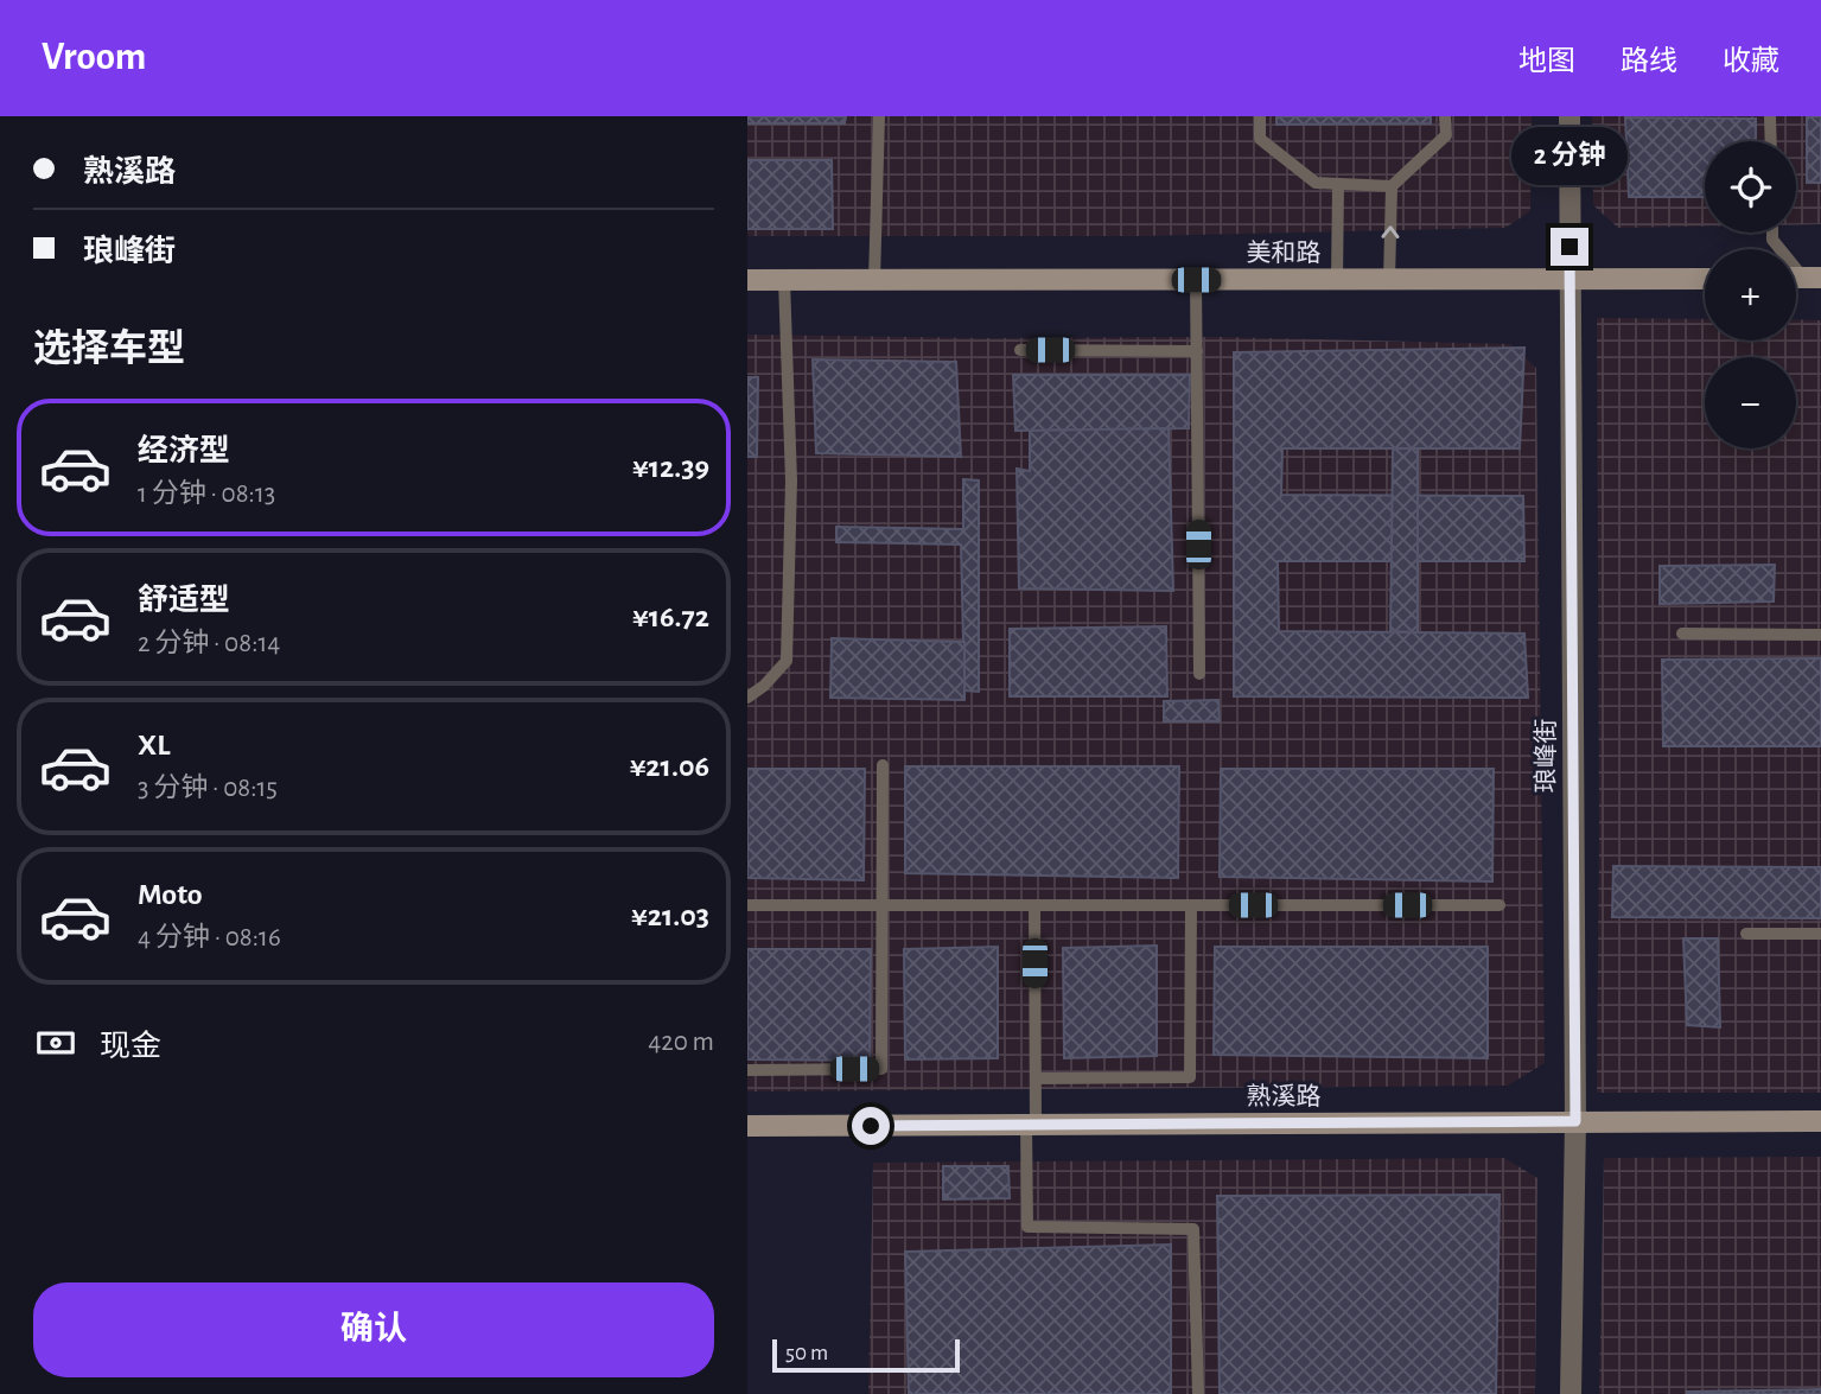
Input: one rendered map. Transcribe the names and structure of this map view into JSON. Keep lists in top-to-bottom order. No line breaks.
{"streets":{"street":["美和路","琅峰街","熟溪路"]},"crossings":[["美和路","琅峰街"],["琅峰街","熟溪路"]],"scale_bar":"50 m","page":{"header":"Vroom","nav":["地图","路线","收藏"],"banner":["熟溪路","琅峰街"],"bubble":"2 分钟","map_buttons":["+","−"],"heading":"选择车型","list":[{"name":"经济型","note":"1 分钟 · 08:13","value":"¥12.39"},{"name":"舒适型","note":"2 分钟 · 08:14","value":"¥16.72"},{"name":"XL","note":"3 分钟 · 08:15","value":"¥21.06"},{"name":"Moto","note":"4 分钟 · 08:16","value":"¥21.03"}],"pay":["现金","420 m"],"buttons":"确认","scale":"50 m"}}
